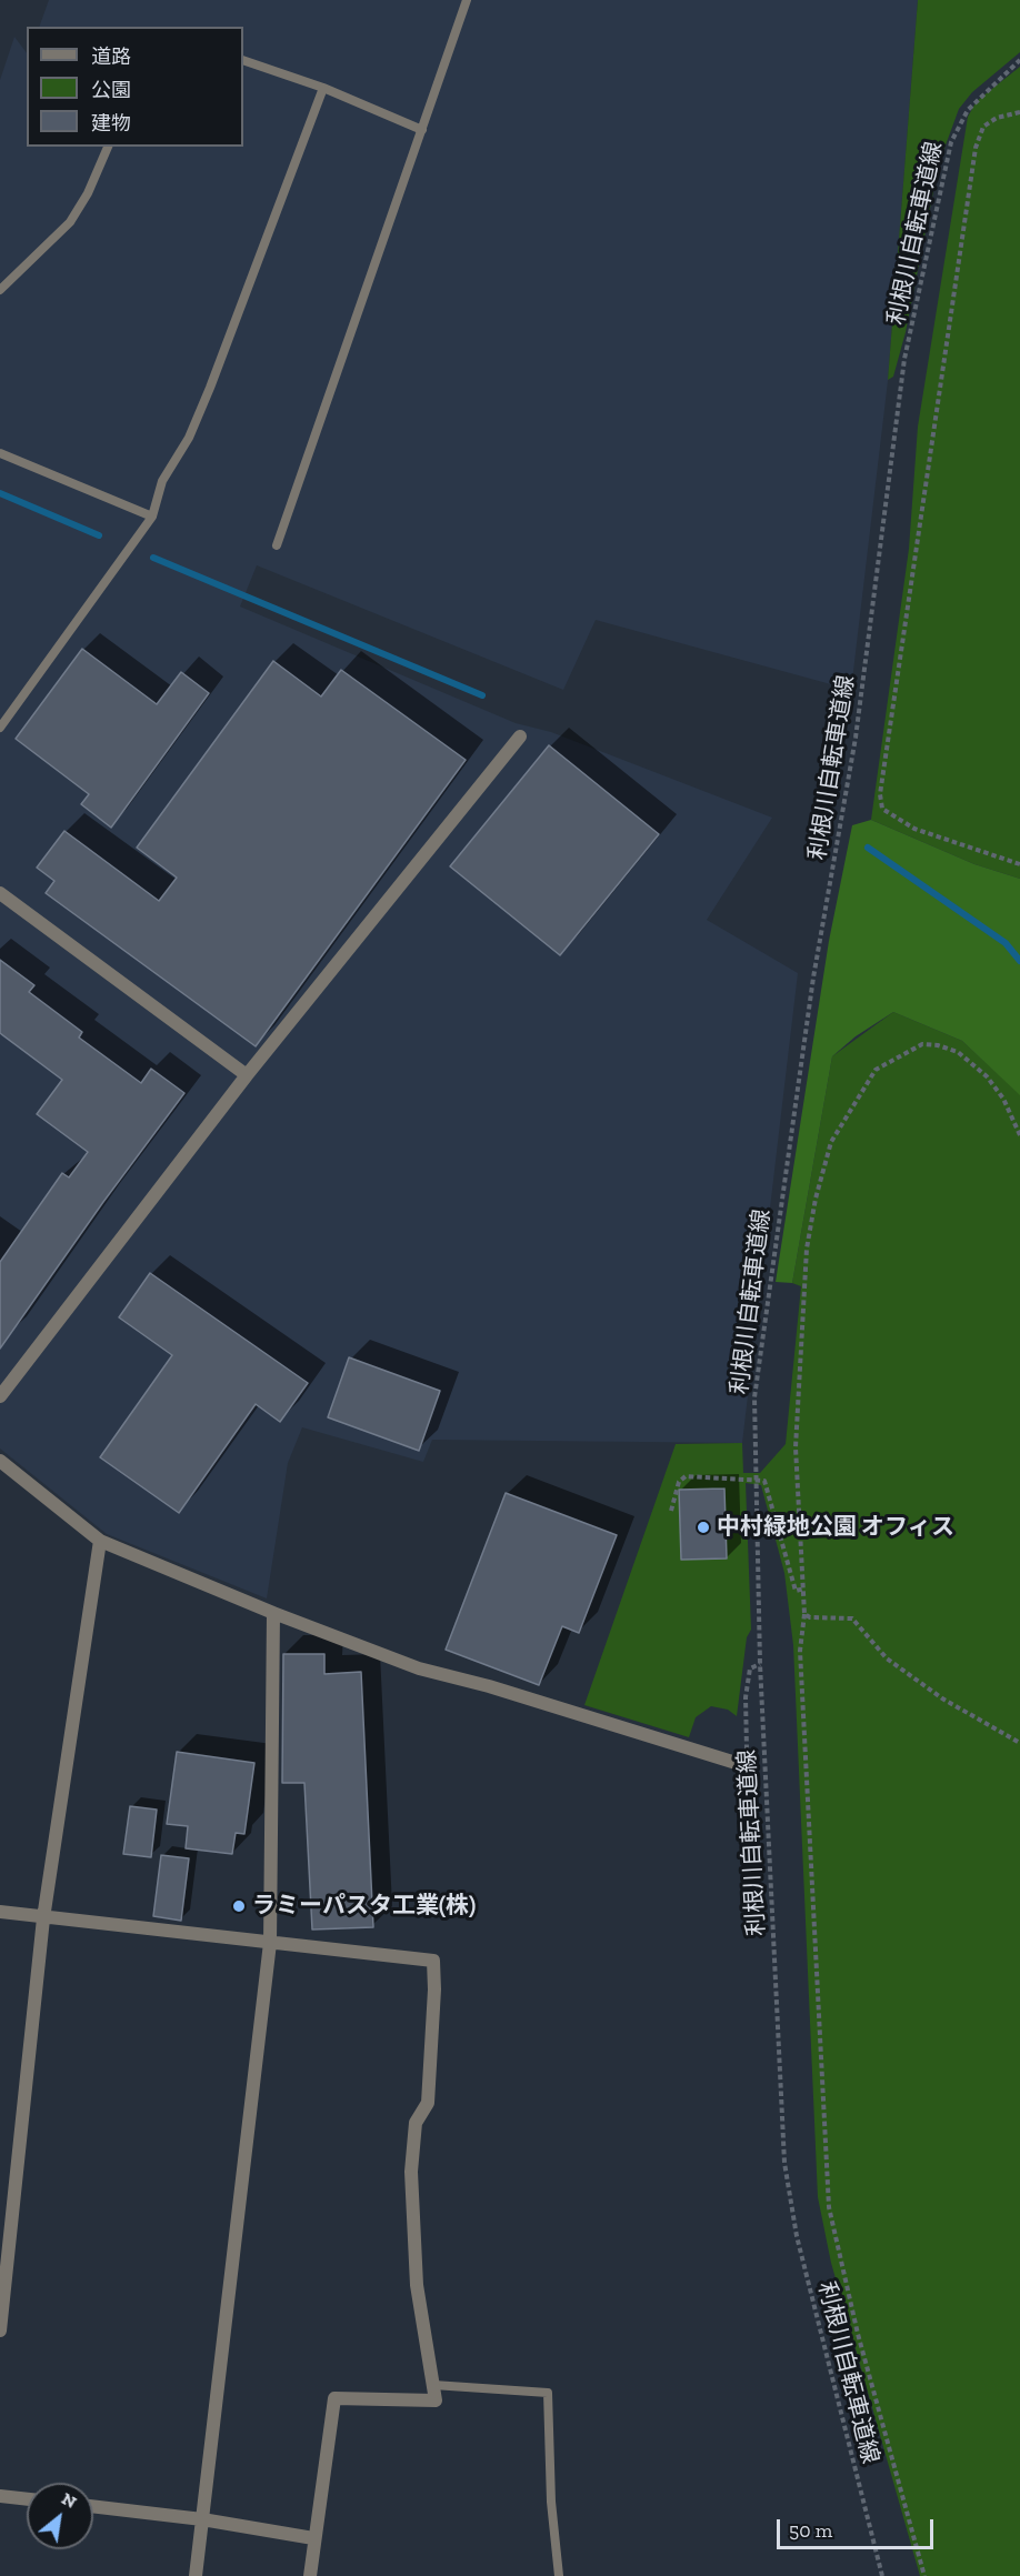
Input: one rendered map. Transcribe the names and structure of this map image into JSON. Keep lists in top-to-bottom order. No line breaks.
{"streets":{"path":["利根川自転車道線"]},"places":["中村緑地公園 オフィス","ラミーパスタ工業(株)"],"legend":["道路","公園","建物"],"scale_bar":"50 m","north":"top right"}
